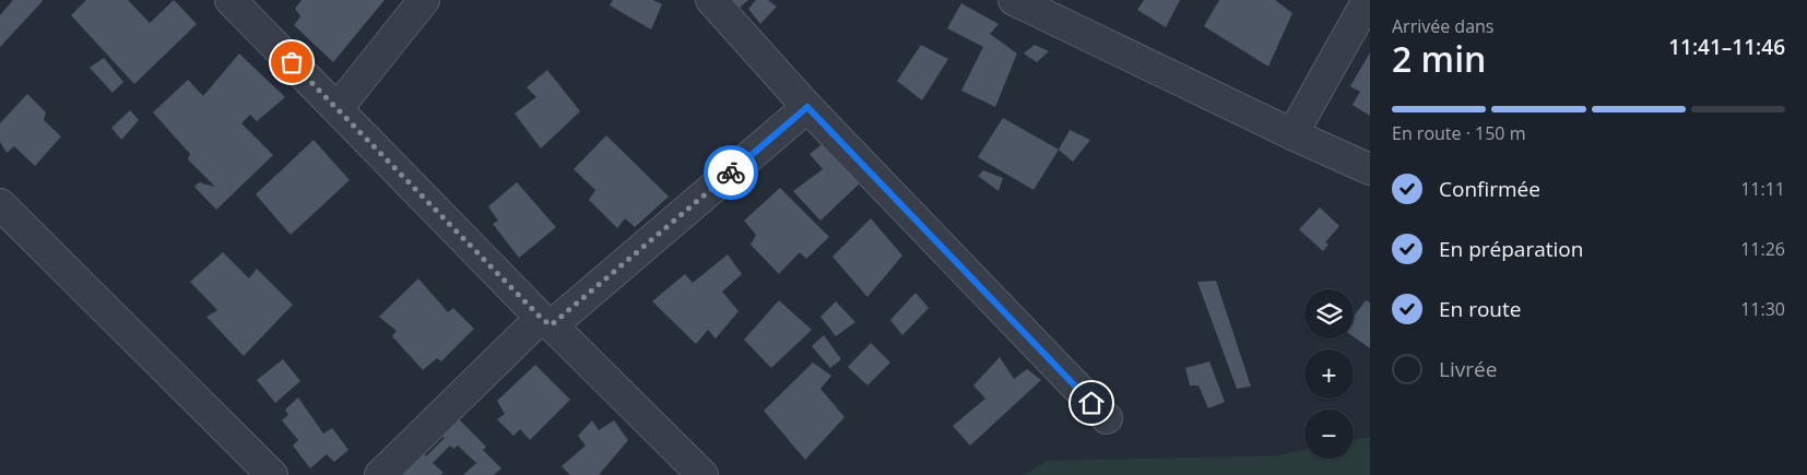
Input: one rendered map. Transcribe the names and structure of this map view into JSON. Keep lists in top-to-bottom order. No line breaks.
{"page":{"heading":["2 min","Arrivée dans","11:41–11:46"],"bar":"En route · 150 m","list":[["Confirmée","11:11"],["En préparation","11:26"],["En route","11:30"],"Livrée"],"map_buttons":["+","−"]}}
